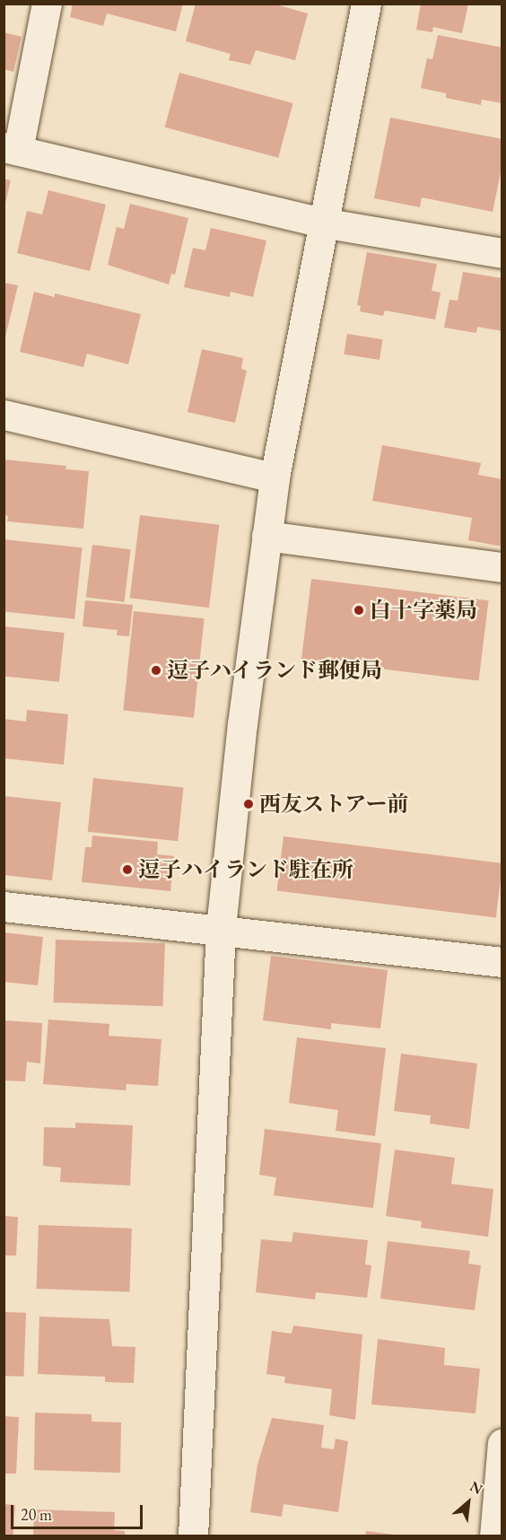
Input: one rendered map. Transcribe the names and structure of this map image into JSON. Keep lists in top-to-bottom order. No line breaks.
{"places":["白十字薬局","逗子ハイランド郵便局","西友ストアー前","逗子ハイランド駐在所"],"scale_bar":"20 m","north":"top right"}
